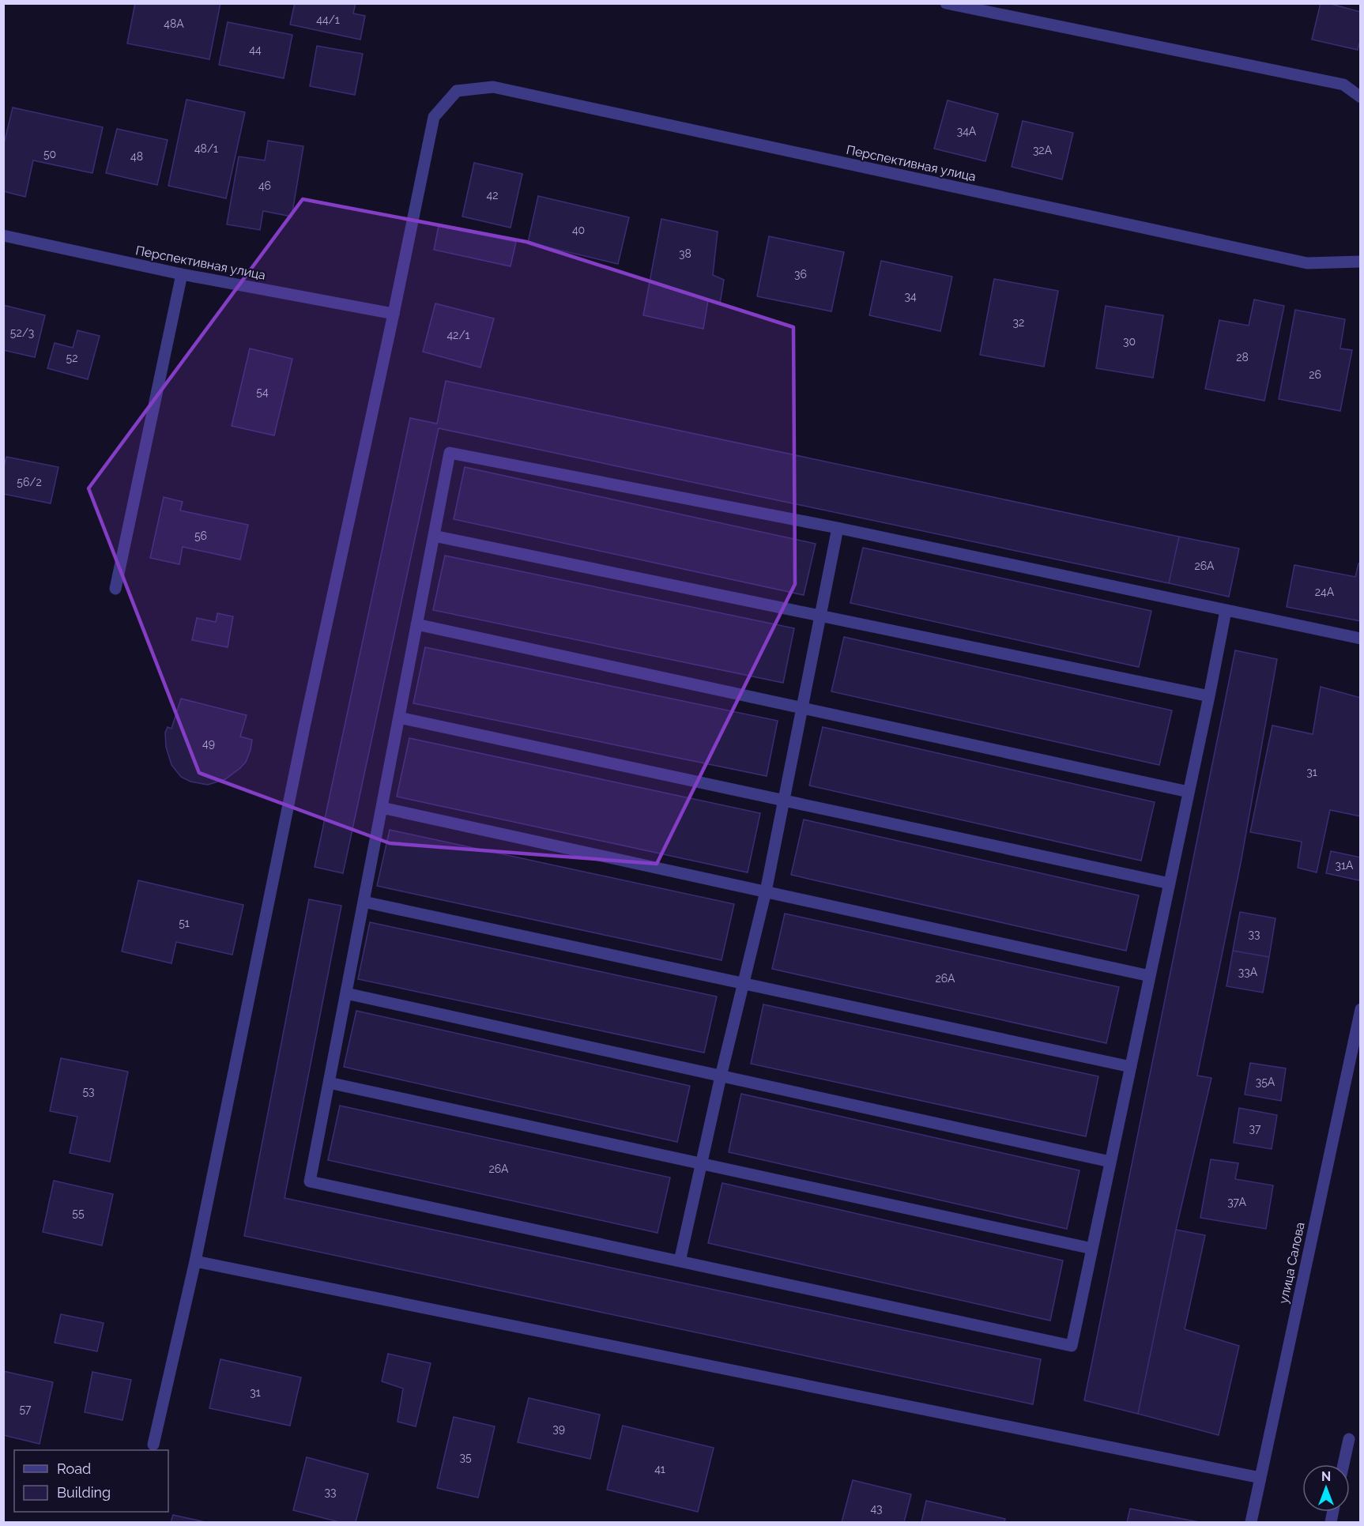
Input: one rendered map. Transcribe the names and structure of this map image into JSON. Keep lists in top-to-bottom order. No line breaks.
{"streets":{"street":["Перспективная улица","улица Салова"]},"house_numbers":["44/1","48А","44","34А","48/1","32А","50","48","46","42","40","38","36","34","32","52/3","42/1","30","28","52","26","54","56/2","56","26А","24А","49","31","31А","51","33","33А","26А","35А","53","37","26А","37А","55","31","57","39","35","41","33","43"],"legend":["Road","Building"],"north":"top"}
